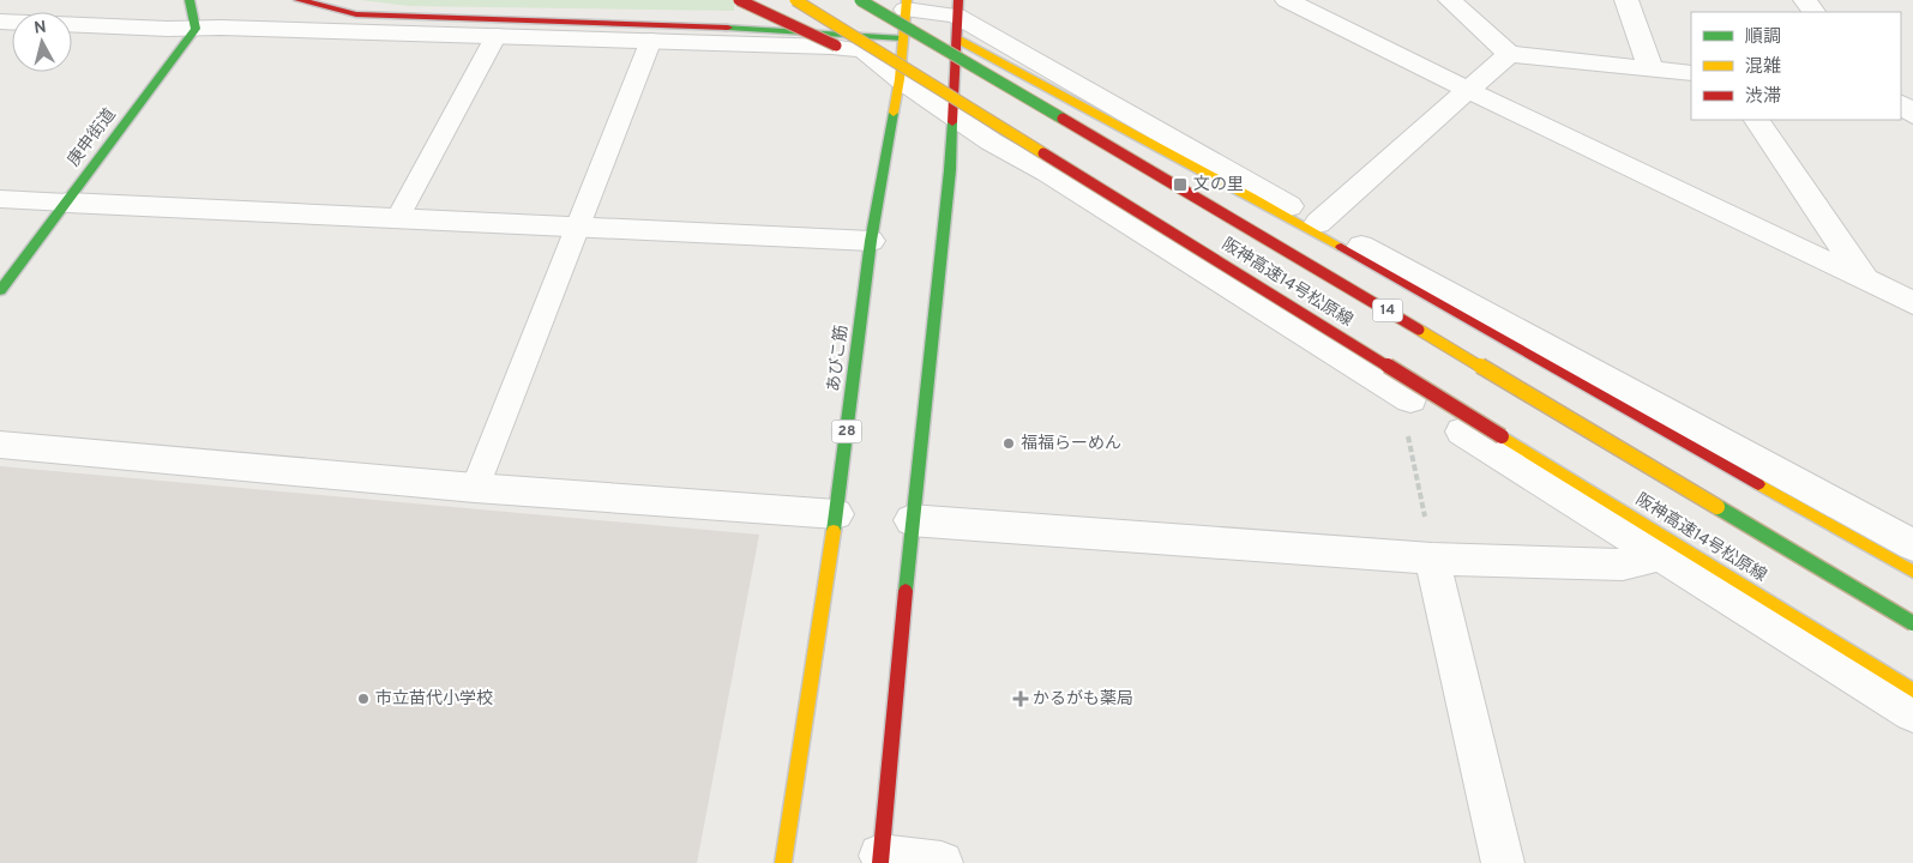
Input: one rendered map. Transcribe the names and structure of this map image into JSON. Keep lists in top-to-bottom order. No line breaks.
{"streets":{"main road":["庚申街道","阪神高速14号松原線","14","あびこ筋","28"]},"places":{"transit":["文の里"],"other":["福福らーめん","市立苗代小学校"],"health":["かるがも薬局"]},"legend":["順調","混雑","渋滞"],"north":"top"}
